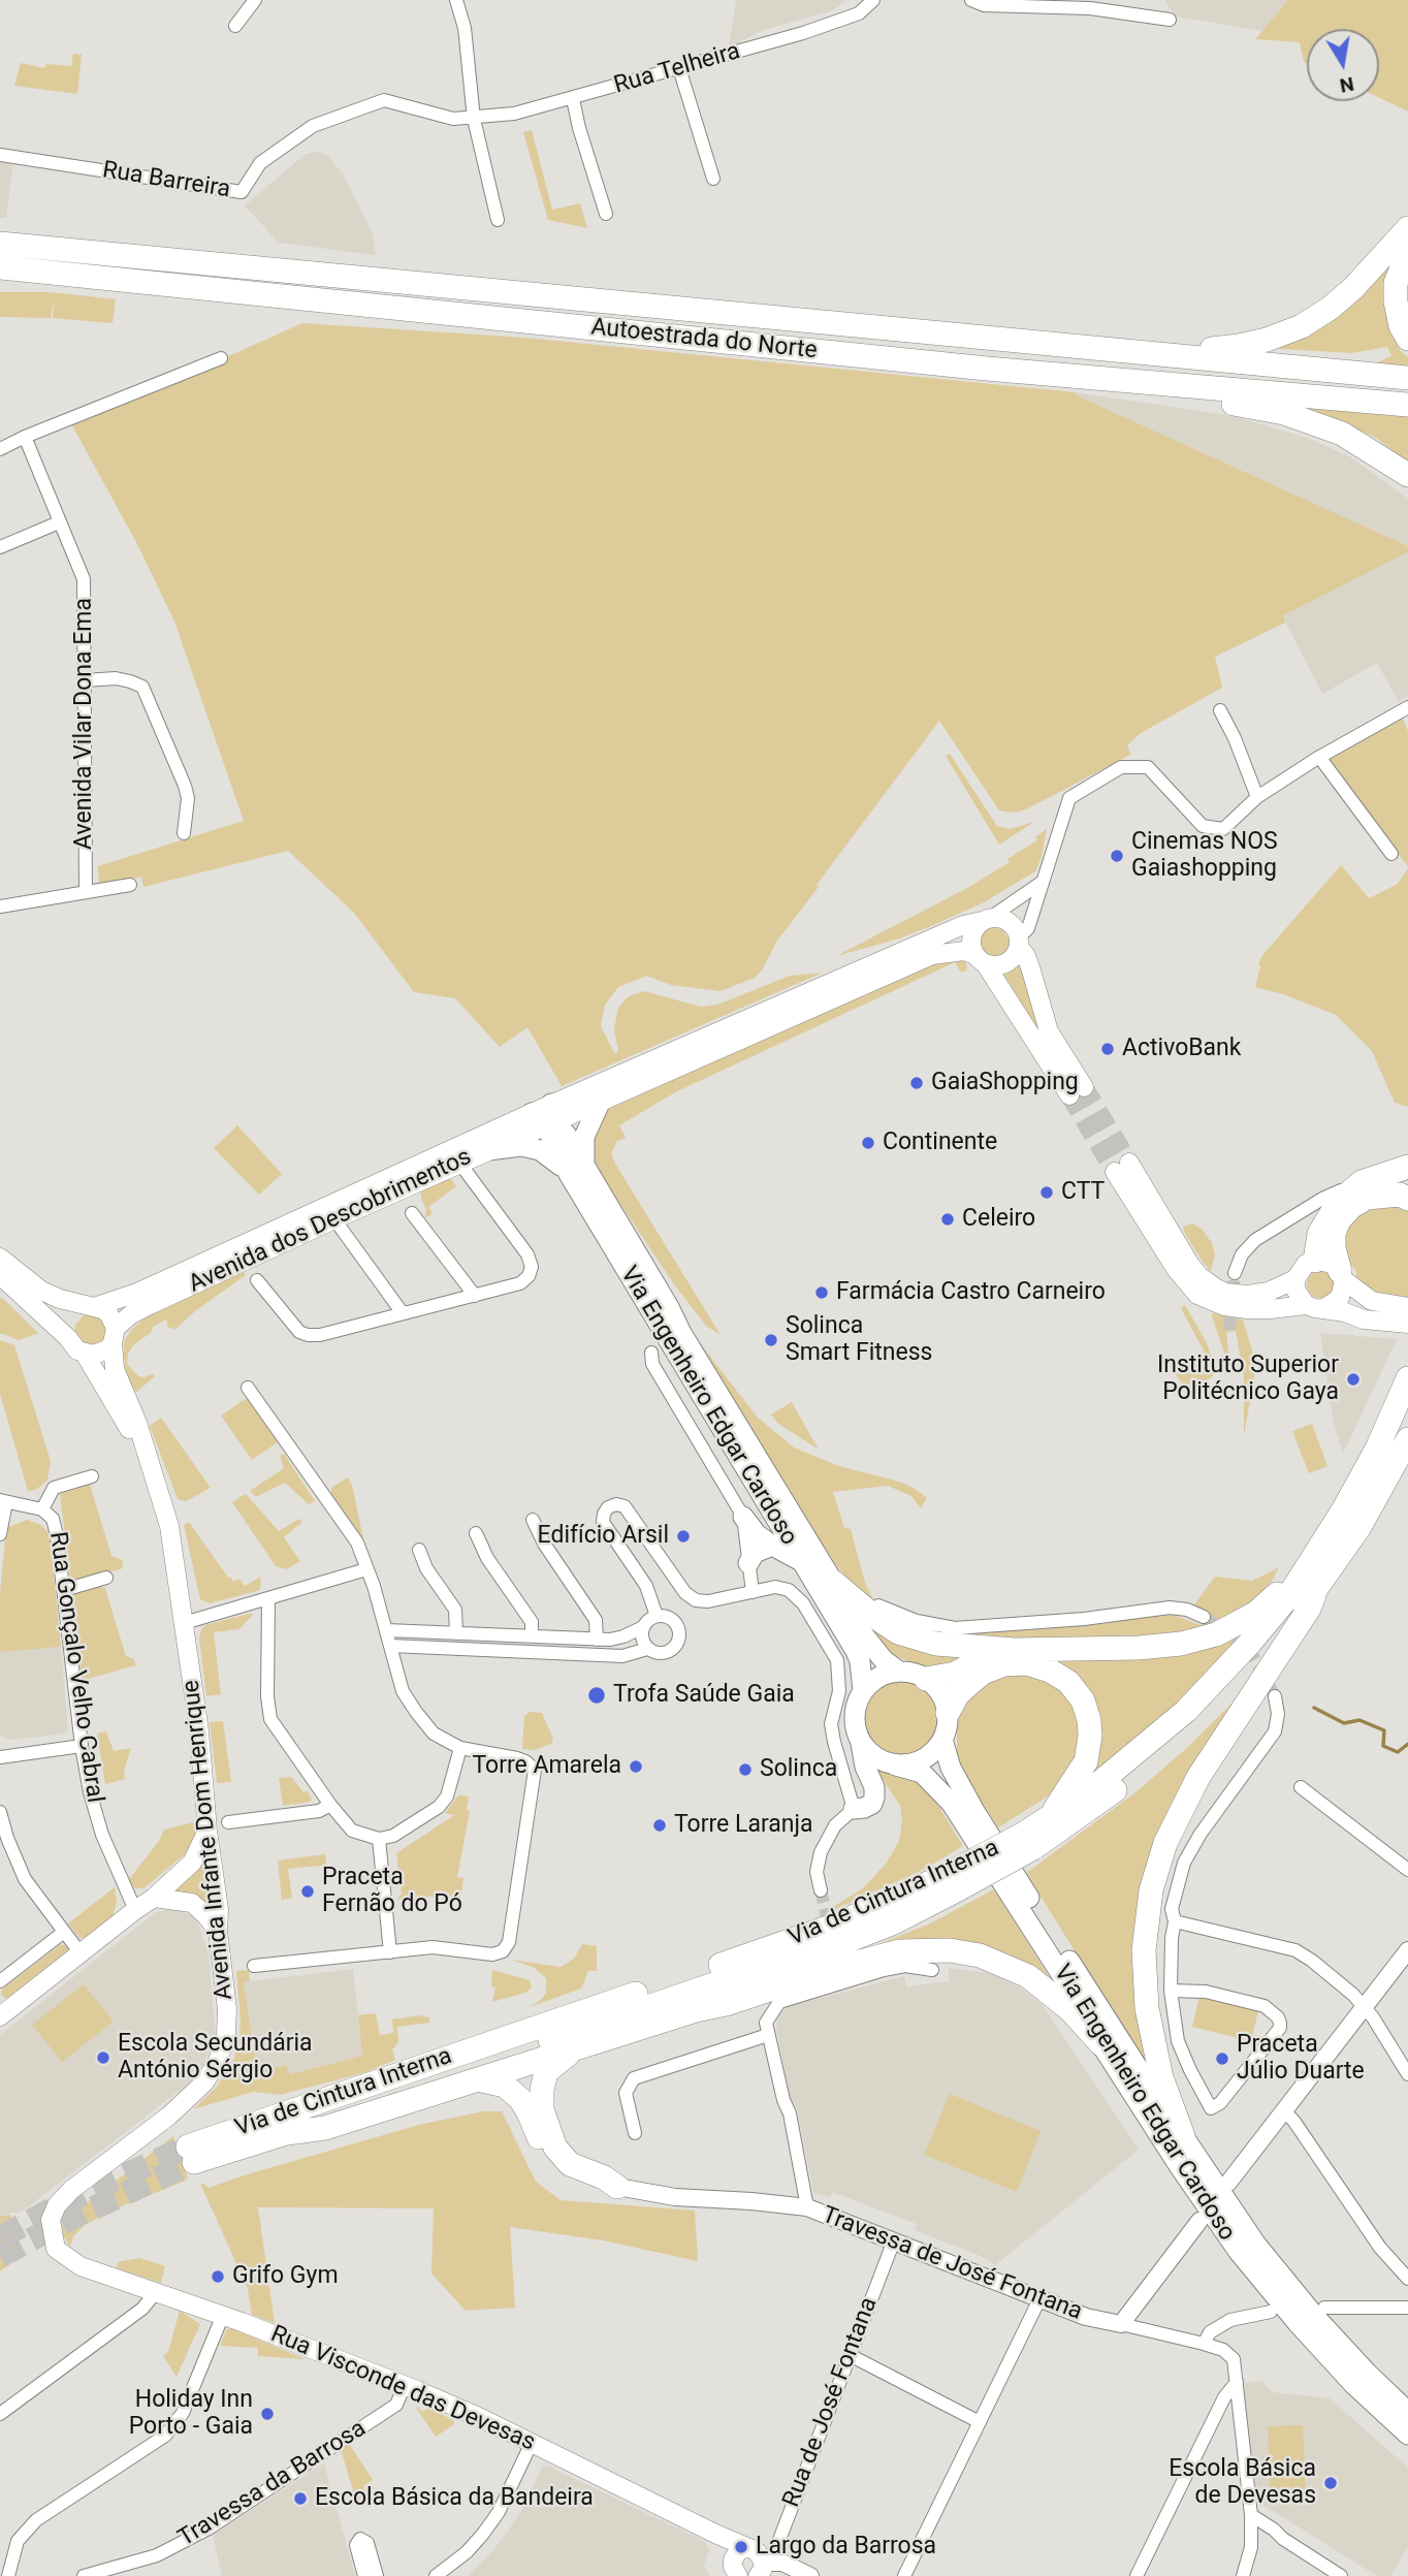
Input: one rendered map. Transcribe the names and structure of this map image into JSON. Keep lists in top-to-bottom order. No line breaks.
{"streets":{"highway":["Autoestrada do Norte","Via de Cintura Interna"],"main road":["Avenida dos Descobrimentos","Via Engenheiro Edgar Cardoso","Avenida Infante Dom Henrique","Rua Visconde das Devesas"],"street":["Rua Telheira","Rua Barreira","Avenida Vilar Dona Ema","Rua Gonçalo Velho Cabral","Travessa de José Fontana","Rua de José Fontana","Travessa da Barrosa"]},"crossings":[["Rua Telheira","Rua Barreira"],["Avenida dos Descobrimentos","Via Engenheiro Edgar Cardoso"],["Avenida dos Descobrimentos","Avenida Infante Dom Henrique"],["Avenida Infante Dom Henrique","Rua Visconde das Devesas"],["Travessa de José Fontana","Rua de José Fontana"],["Rua Visconde das Devesas","Rua de José Fontana"],["Rua Visconde das Devesas","Travessa da Barrosa"]],"places":["Cinemas NOS Gaiashopping","ActivoBank","GaiaShopping","Continente","CTT","Celeiro","Farmácia Castro Carneiro","Solinca Smart Fitness","Instituto Superior Politécnico Gaya","Edifício Arsil","Trofa Saúde Gaia","Torre Amarela","Solinca","Torre Laranja","Praceta Fernão do Pó","Escola Secundária António Sérgio","Praceta Júlio Duarte","Grifo Gym","Holiday Inn Porto - Gaia","Escola Básica de Devesas","Escola Básica da Bandeira","Largo da Barrosa"],"north":"bottom"}
